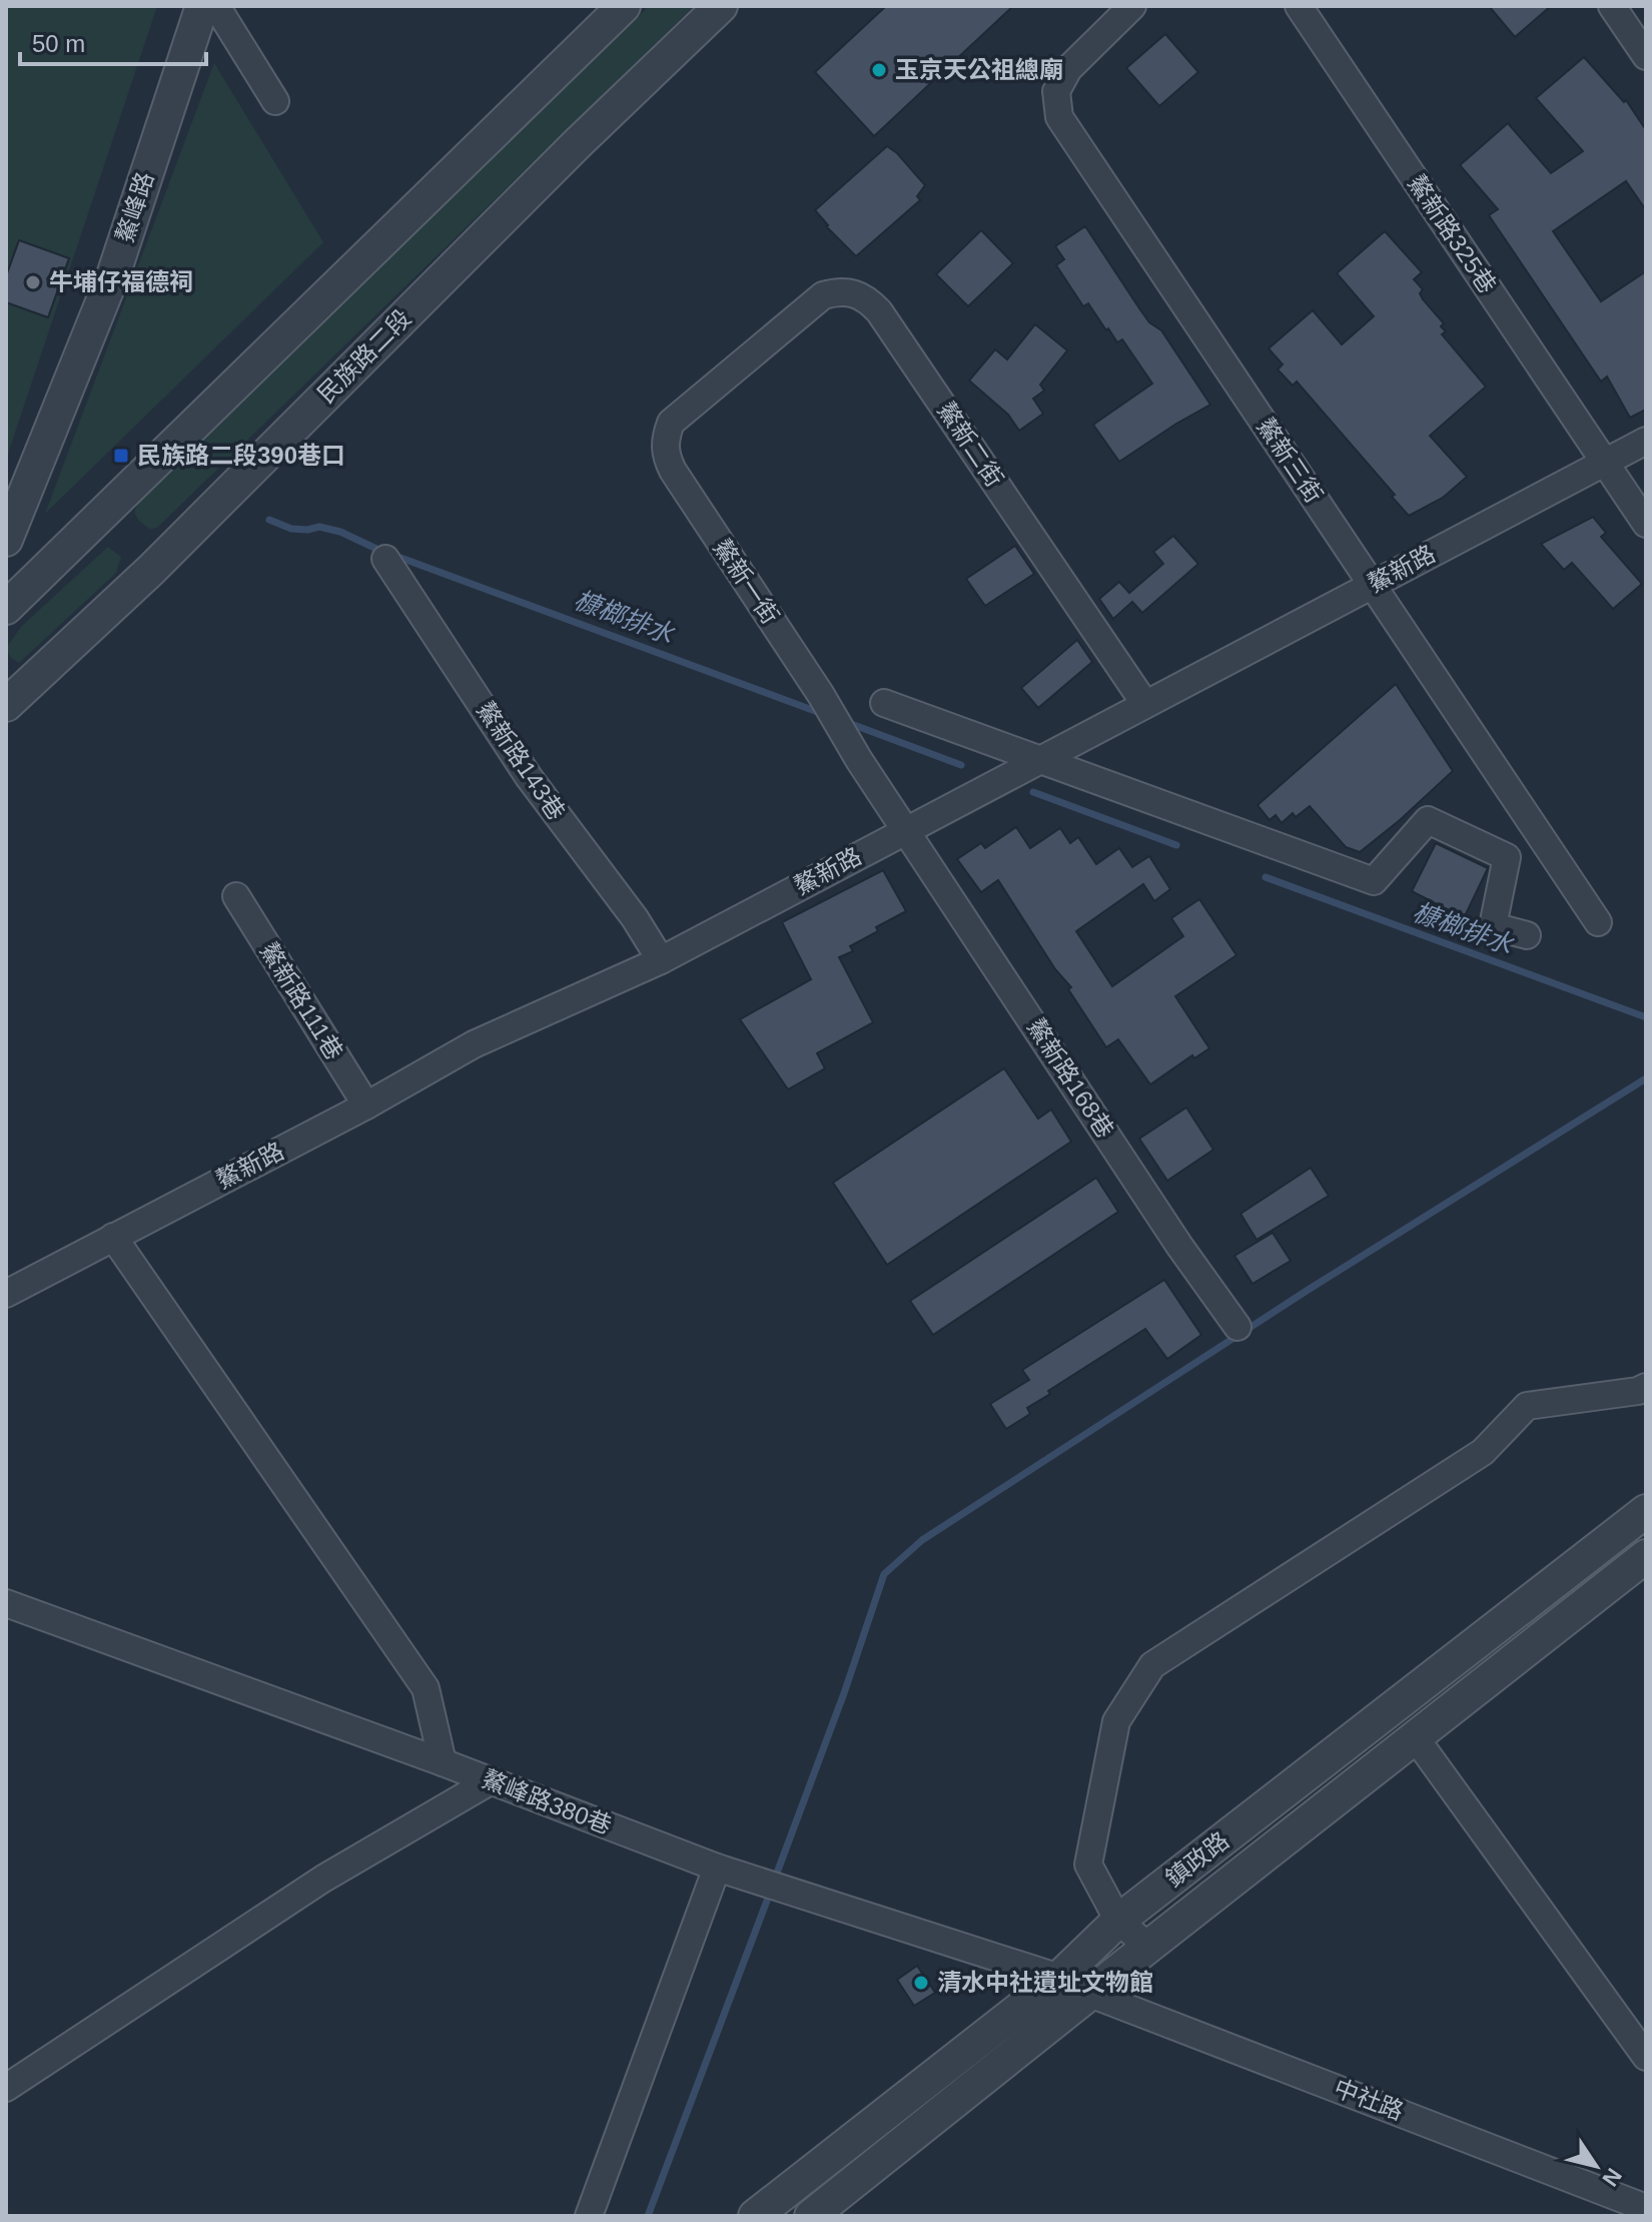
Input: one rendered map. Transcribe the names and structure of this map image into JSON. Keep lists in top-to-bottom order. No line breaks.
{"streets":{"street":["鰲峰路","鰲新路325巷","民族路二段","鰲新二街","鰲新三街","鰲新路","鰲新一街","鰲新路143巷","鰲新路111巷","鰲新路168巷","鰲峰路380巷","鎮政路","中社路"]},"crossings":[["鰲新路325巷","鰲新路"],["鰲新二街","鰲新路"],["鰲新二街","鰲新一街"],["鰲新三街","鰲新路"],["鰲新路","鰲新一街"],["鰲新路","鰲新路143巷"],["鰲新路","鰲新路111巷"],["鰲新路","鰲新路168巷"],["鰲新一街","鰲新路168巷"],["鰲峰路380巷","鎮政路"],["鰲峰路380巷","中社路"],["鎮政路","中社路"]],"water":["槺榔排水"],"places":{"other":["玉京天公祖總廟","牛埔仔福德祠","清水中社遺址文物館"],"transit":["民族路二段390巷口"]},"scale_bar":"50 m","north":"bottom right"}
